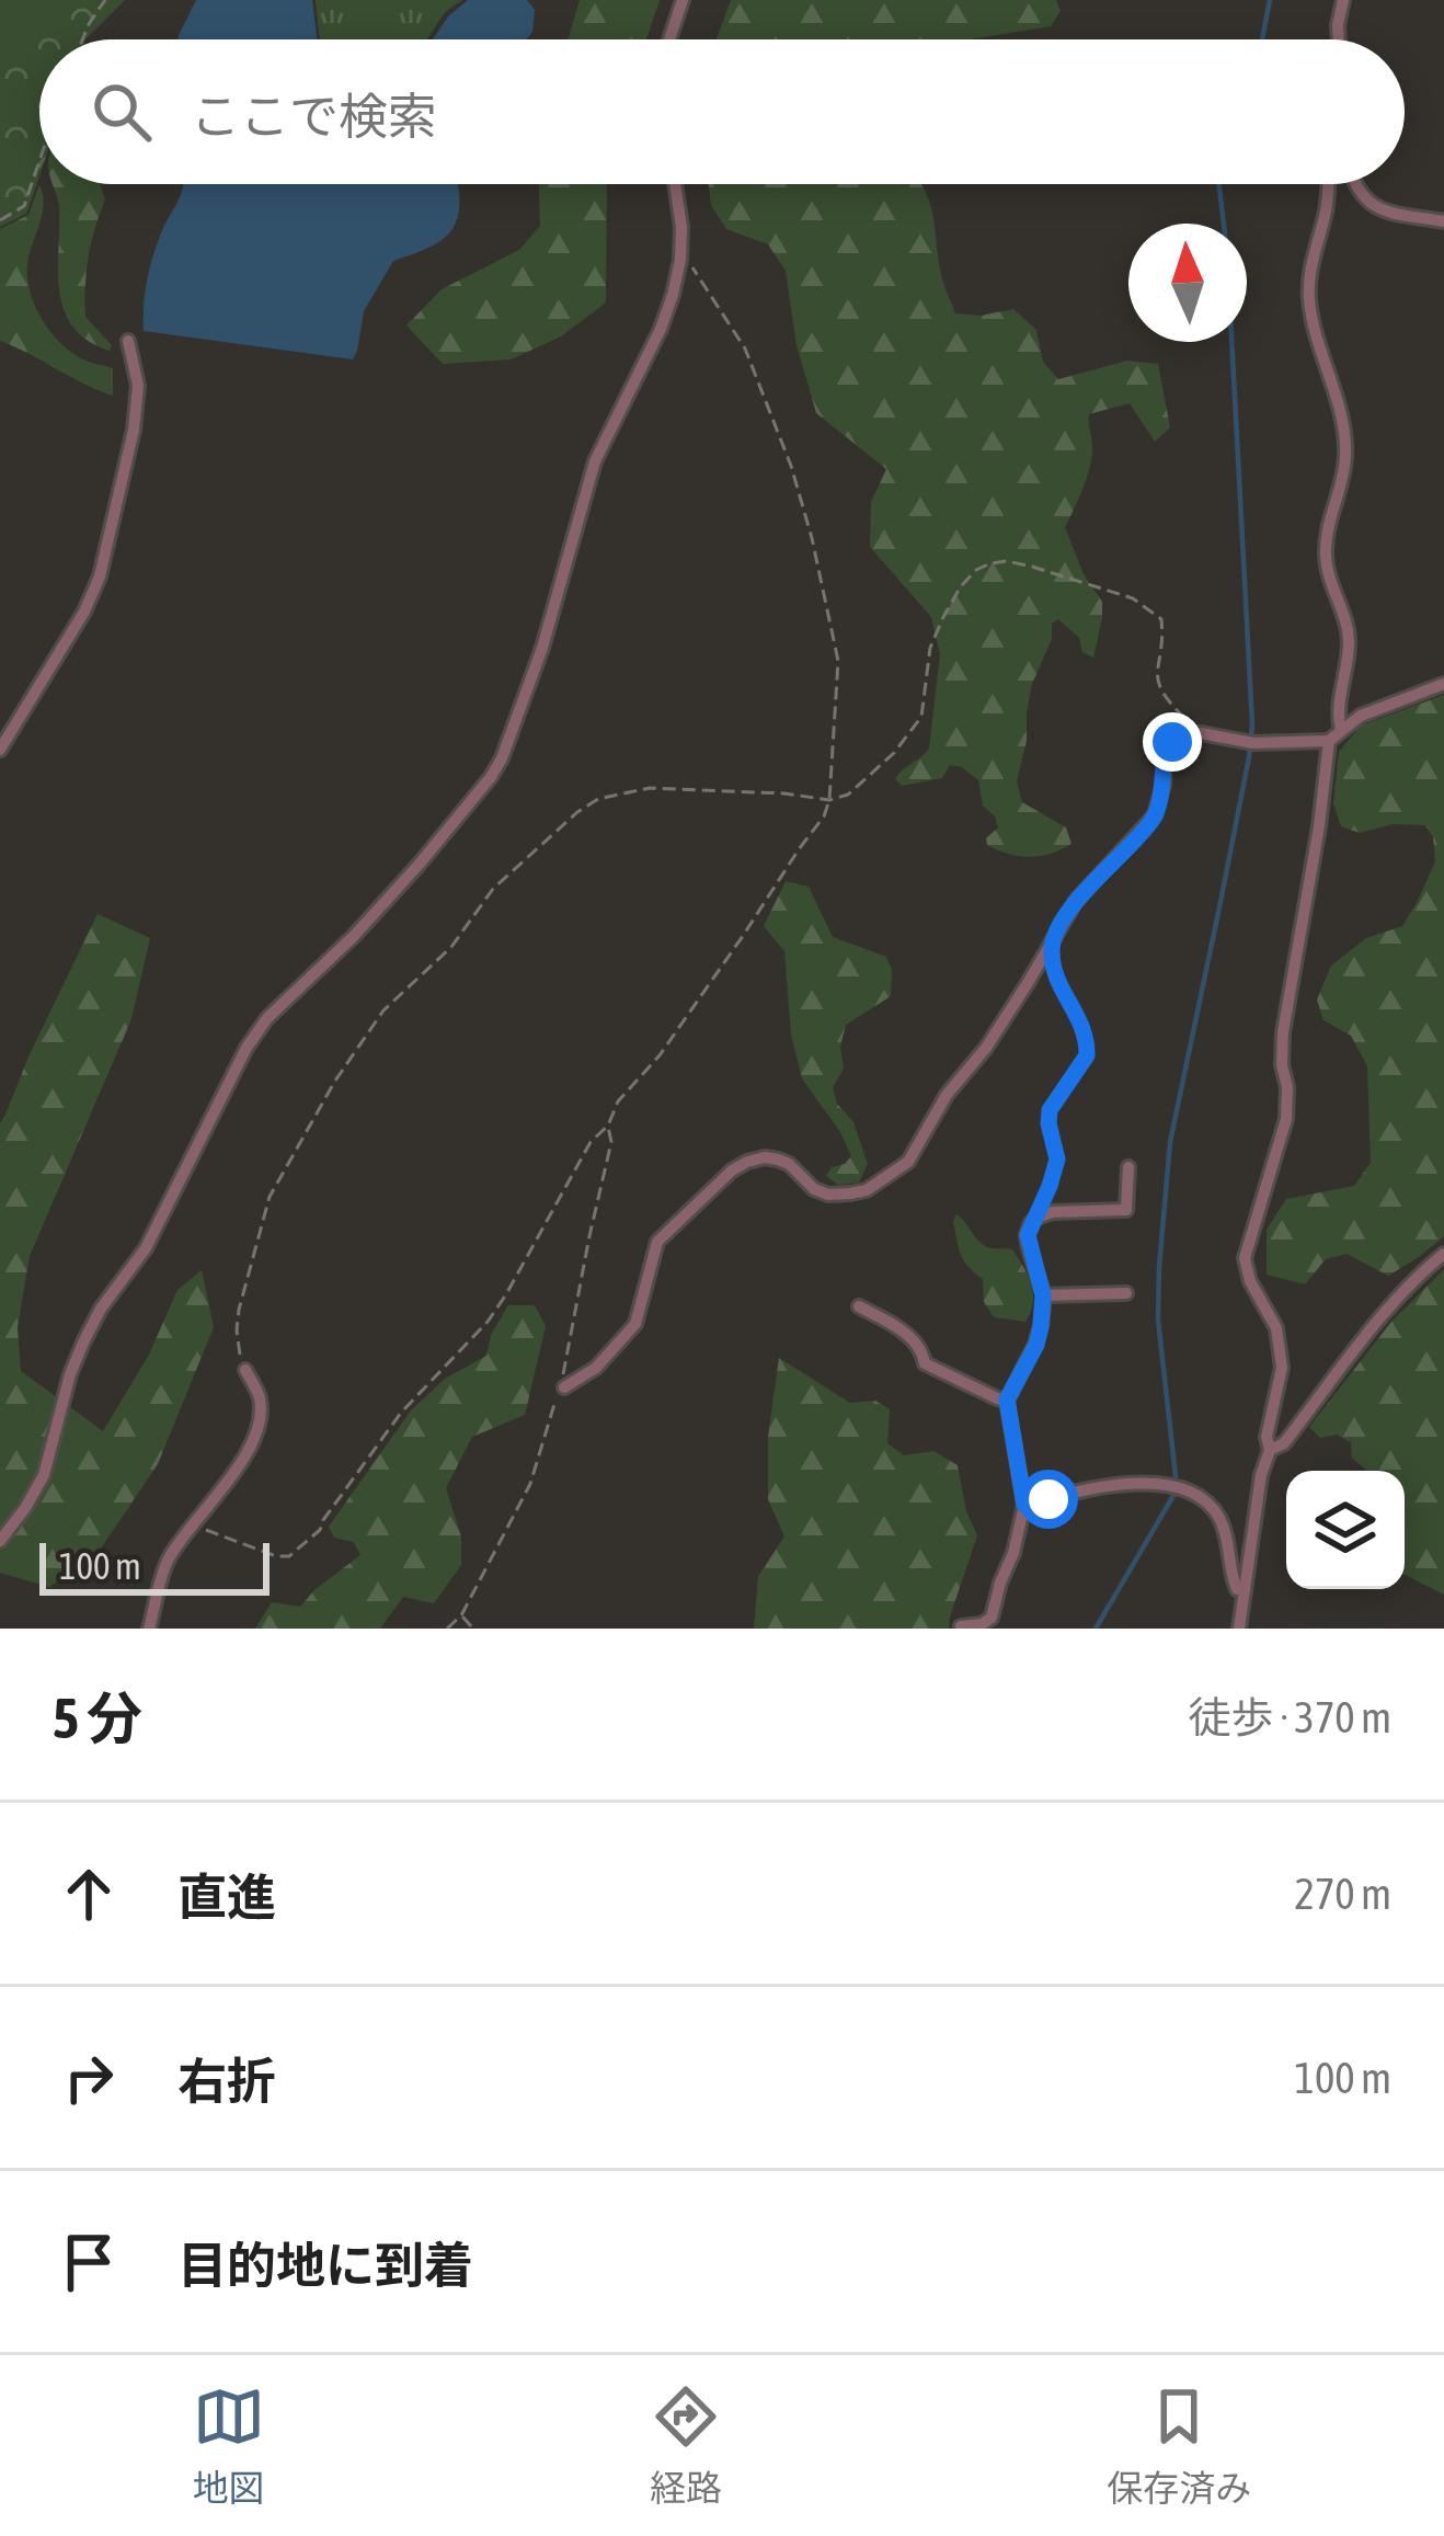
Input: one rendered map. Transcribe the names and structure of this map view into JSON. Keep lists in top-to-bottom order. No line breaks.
{"scale_bar":"100 m","north":"top","page":{"search":"ここで検索","scale":"100 m","heading":["5 分","徒歩 · 370 m"],"list":[["直進","270 m"],["右折","100 m"],"目的地に到着"],"nav":["地図","経路","保存済み"]}}
